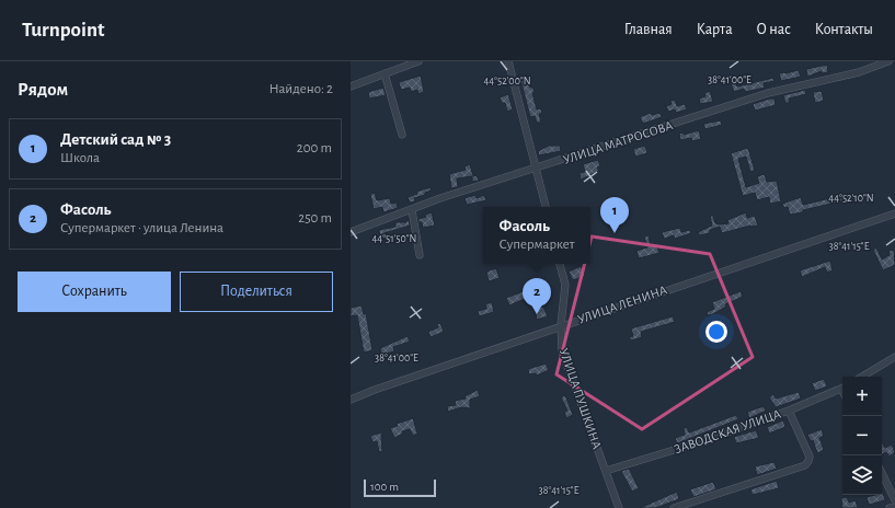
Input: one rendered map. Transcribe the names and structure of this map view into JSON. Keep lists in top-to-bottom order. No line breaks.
{"streets":{"street":["УЛИЦА МАТРОСОВА","УЛИЦА ЛЕНИНА","УЛИЦА ПУШКИНА","ЗАВОДСКАЯ УЛИЦА"]},"crossings":[["УЛИЦА ЛЕНИНА","УЛИЦА ПУШКИНА"],["УЛИЦА ПУШКИНА","ЗАВОДСКАЯ УЛИЦА"]],"scale_bar":"100 m","page":{"header":"Turnpoint","nav":["Главная","Карта","О нас","Контакты"],"heading":["Рядом","Найдено: 2"],"list":[{"mark":"1","name":"Детский сад № 3","note":"Школа","value":"200 m"},{"mark":"2","name":"Фасоль","note":"Супермаркет · улица Ленина","value":"250 m"}],"pins":["1","2"],"popup":["Фасоль","Супермаркет"],"buttons":["Сохранить","Поделиться"],"map_buttons":["+","−"],"scale":"100 m"},"coordinates":["38°41'00\"E","44°52'00\"N","44°52'10\"N","44°51'50\"N","38°41'15\"E"]}
